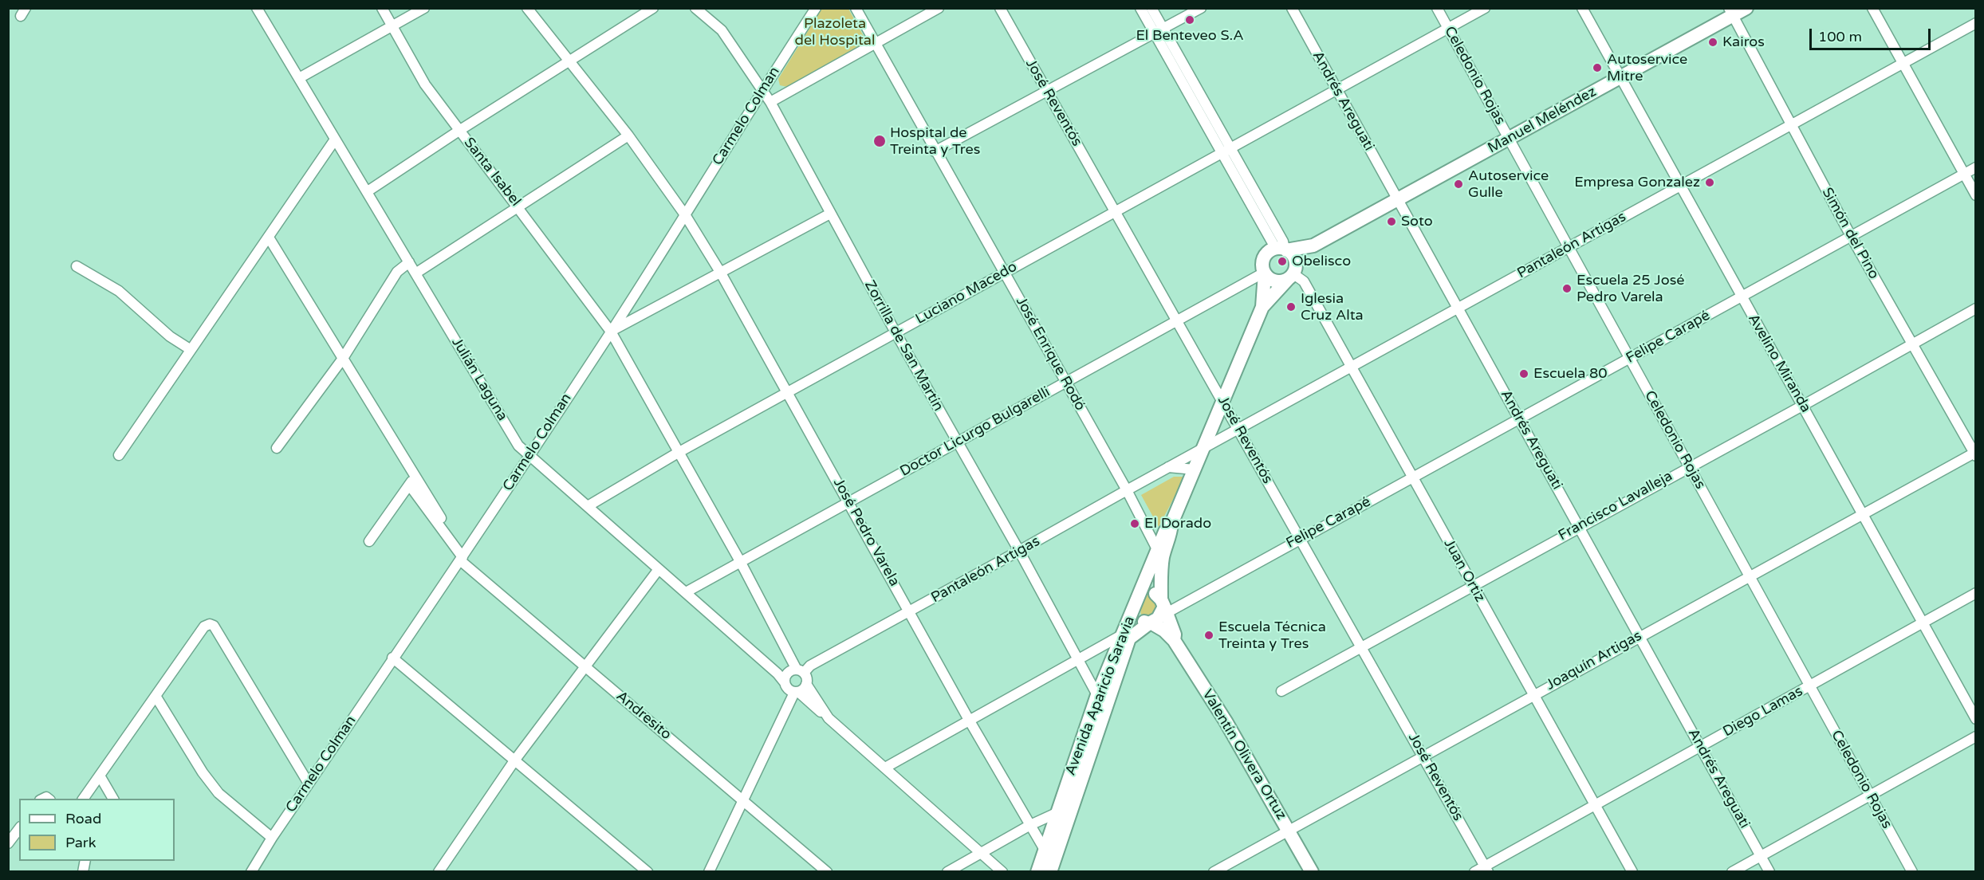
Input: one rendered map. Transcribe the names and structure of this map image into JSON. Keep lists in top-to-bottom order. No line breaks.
{"streets":{"street":["Celedonio Rojas","Andrés Areguati","José Reventós","Carmelo Colman","Manuel Meléndez","Santa Isabel","Simón del Pino","Pantaleón Artigas","Luciano Macedo","Felipe Carapé","Zorrilla de San Martín","José Enrique Rodó","Avelino Miranda","Julián Laguna","Doctor Licurgo Bulgarelli","Francisco Lavalleja","José Pedro Varela","Juan Ortiz","Joaquín Artigas","Avenida Aparicio Saravia","Diego Lamas","Andresito","Valentín Olivera Ortuz"]},"crossings":[["Celedonio Rojas","Manuel Meléndez"],["Celedonio Rojas","Pantaleón Artigas"],["Celedonio Rojas","Luciano Macedo"],["Celedonio Rojas","Felipe Carapé"],["Celedonio Rojas","Francisco Lavalleja"],["Celedonio Rojas","Joaquín Artigas"],["Celedonio Rojas","Diego Lamas"],["Andrés Areguati","Manuel Meléndez"],["Andrés Areguati","Pantaleón Artigas"],["Andrés Areguati","Luciano Macedo"],["Andrés Areguati","Felipe Carapé"],["Andrés Areguati","Francisco Lavalleja"],["Andrés Areguati","Joaquín Artigas"],["Andrés Areguati","Diego Lamas"],["José Reventós","Pantaleón Artigas"],["José Reventós","Luciano Macedo"],["José Reventós","Felipe Carapé"],["José Reventós","Doctor Licurgo Bulgarelli"],["José Reventós","Francisco Lavalleja"],["José Reventós","Joaquín Artigas"],["José Reventós","Avenida Aparicio Saravia"],["José Reventós","Diego Lamas"],["Carmelo Colman","Santa Isabel"],["Carmelo Colman","Zorrilla de San Martín"],["Carmelo Colman","Julián Laguna"],["Carmelo Colman","José Pedro Varela"],["Carmelo Colman","Andresito"],["Manuel Meléndez","Simón del Pino"],["Manuel Meléndez","Avelino Miranda"],["Manuel Meléndez","Doctor Licurgo Bulgarelli"],["Manuel Meléndez","Juan Ortiz"],["Manuel Meléndez","Avenida Aparicio Saravia"],["Santa Isabel","Pantaleón Artigas"],["Santa Isabel","Luciano Macedo"],["Santa Isabel","Julián Laguna"],["Santa Isabel","Doctor Licurgo Bulgarelli"],["Simón del Pino","Pantaleón Artigas"],["Simón del Pino","Felipe Carapé"],["Simón del Pino","Francisco Lavalleja"],["Simón del Pino","Joaquín Artigas"],["Pantaleón Artigas","Zorrilla de San Martín"],["Pantaleón Artigas","José Enrique Rodó"],["Pantaleón Artigas","Avelino Miranda"],["Pantaleón Artigas","Julián Laguna"],["Pantaleón Artigas","José Pedro Varela"],["Pantaleón Artigas","Juan Ortiz"],["Pantaleón Artigas","Avenida Aparicio Saravia"],["Luciano Macedo","Zorrilla de San Martín"],["Luciano Macedo","José Enrique Rodó"],["Luciano Macedo","Julián Laguna"],["Luciano Macedo","José Pedro Varela"],["Felipe Carapé","Avelino Miranda"],["Felipe Carapé","Juan Ortiz"],["Felipe Carapé","Avenida Aparicio Saravia"],["Felipe Carapé","Valentín Olivera Ortuz"],["Zorrilla de San Martín","Doctor Licurgo Bulgarelli"],["Zorrilla de San Martín","Avenida Aparicio Saravia"],["José Enrique Rodó","Doctor Licurgo Bulgarelli"],["José Enrique Rodó","Avenida Aparicio Saravia"],["Avelino Miranda","Francisco Lavalleja"],["Avelino Miranda","Joaquín Artigas"],["Avelino Miranda","Diego Lamas"],["Julián Laguna","Doctor Licurgo Bulgarelli"],["Doctor Licurgo Bulgarelli","José Pedro Varela"],["Doctor Licurgo Bulgarelli","Juan Ortiz"],["Doctor Licurgo Bulgarelli","Avenida Aparicio Saravia"],["Francisco Lavalleja","Juan Ortiz"],["José Pedro Varela","Avenida Aparicio Saravia"],["Juan Ortiz","Joaquín Artigas"],["Juan Ortiz","Avenida Aparicio Saravia"],["Juan Ortiz","Diego Lamas"],["Joaquín Artigas","Valentín Olivera Ortuz"],["Avenida Aparicio Saravia","Valentín Olivera Ortuz"]],"parks":["Plazoleta del Hospital"],"places":["El Benteveo S.A","Kairos","Autoservice Mitre","Hospital de Treinta y Tres","Empresa Gonzalez","Autoservice Gulle","Soto","Obelisco","Escuela 25 José Pedro Varela","Iglesia Cruz Alta","Escuela 80","El Dorado","Escuela Técnica Treinta y Tres"],"legend":["Road","Park"],"scale_bar":"100 m"}
